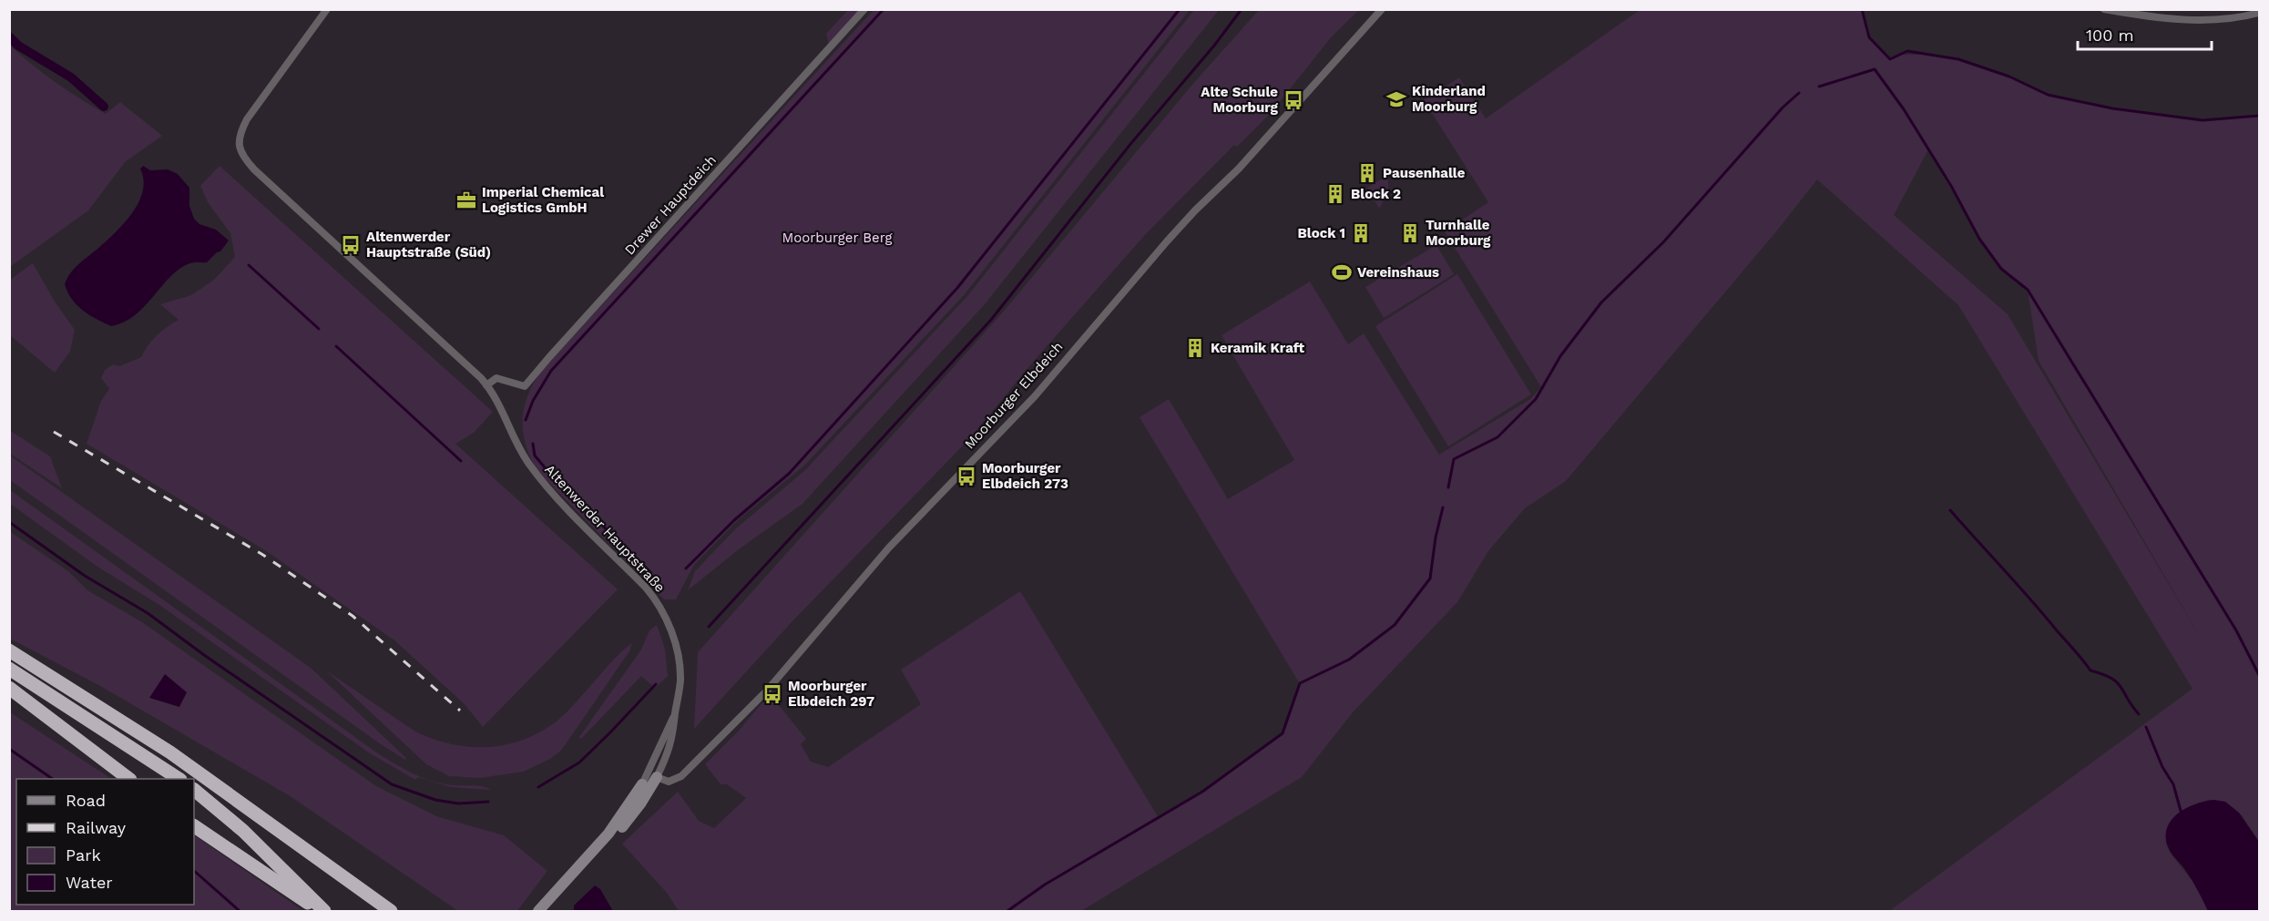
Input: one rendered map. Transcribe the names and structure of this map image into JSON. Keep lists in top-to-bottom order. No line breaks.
{"streets":{"street":["Drewer Hauptdeich","Moorburger Elbdeich","Altenwerder Hauptstraße"]},"crossings":[["Drewer Hauptdeich","Altenwerder Hauptstraße"],["Moorburger Elbdeich","Altenwerder Hauptstraße"]],"parks":["Moorburger Berg"],"places":{"school or university":["Kinderland Moorburg"],"bus stop":["Alte Schule Moorburg","Altenwerder Hauptstraße (Süd)","Moorburger Elbdeich 273","Moorburger Elbdeich 297"],"building":["Pausenhalle","Block 2","Block 1","Turnhalle Moorburg","Keramik Kraft"],"office":["Imperial Chemical Logistics GmbH"],"sports":["Vereinshaus"]},"legend":["Road","Railway","Park","Water"],"scale_bar":"100 m"}
